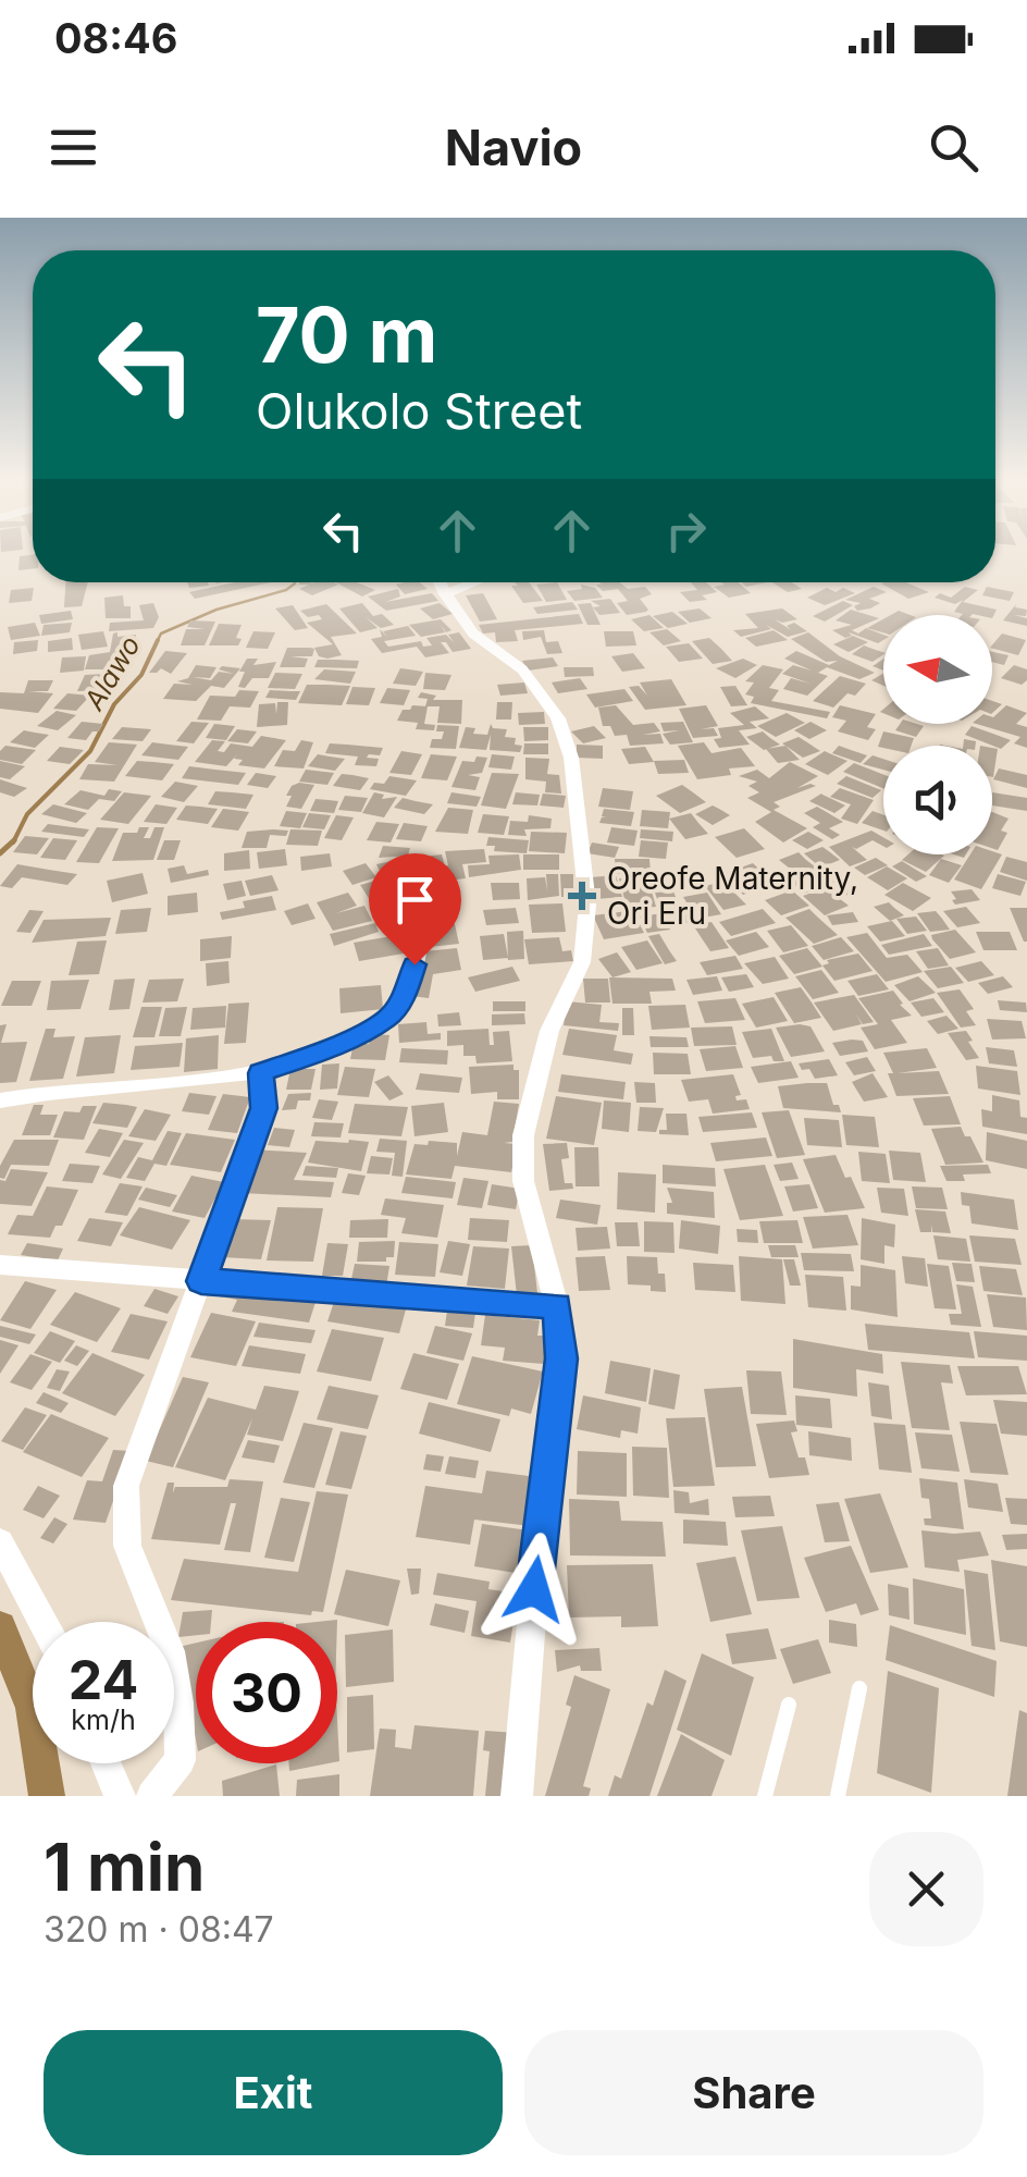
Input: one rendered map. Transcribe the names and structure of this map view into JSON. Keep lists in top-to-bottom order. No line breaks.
{"water":["Alawo"],"places":{"health":["Oreofe Maternity, Ori Eru"]},"north":"left","page":{"status":"08:46","header":"Navio","turn":["70 m","Olukolo Street"],"speed":"24 km/h","limit":"30","heading":["1 min","320 m · 08:47"],"buttons":["Exit","Share"]}}
